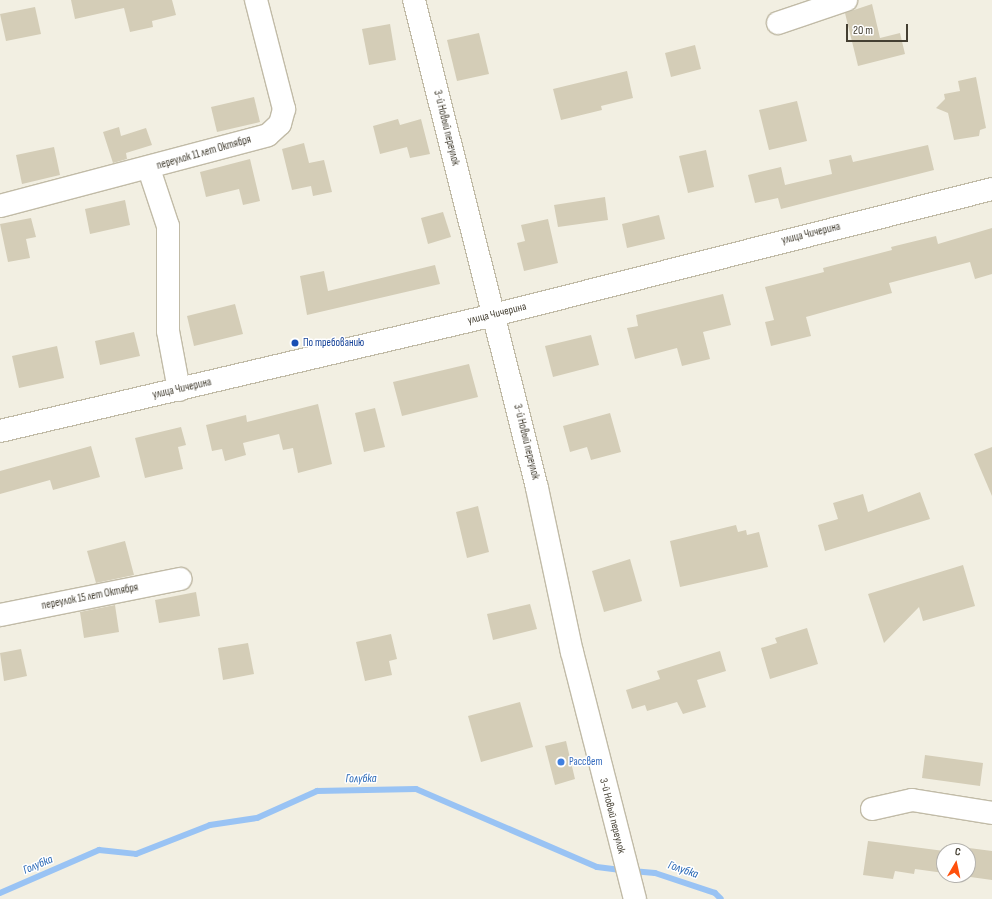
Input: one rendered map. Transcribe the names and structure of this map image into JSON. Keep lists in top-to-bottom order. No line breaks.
{"streets":{"street":["3-й Новый переулок","переулок 11 лет Октября","улица Чичерина","переулок 15 лет Октября"]},"crossings":[["3-й Новый переулок","улица Чичерина"]],"water":["Голубка"],"places":["По требованию","Рассвет"],"scale_bar":"20 m","north":"top"}
